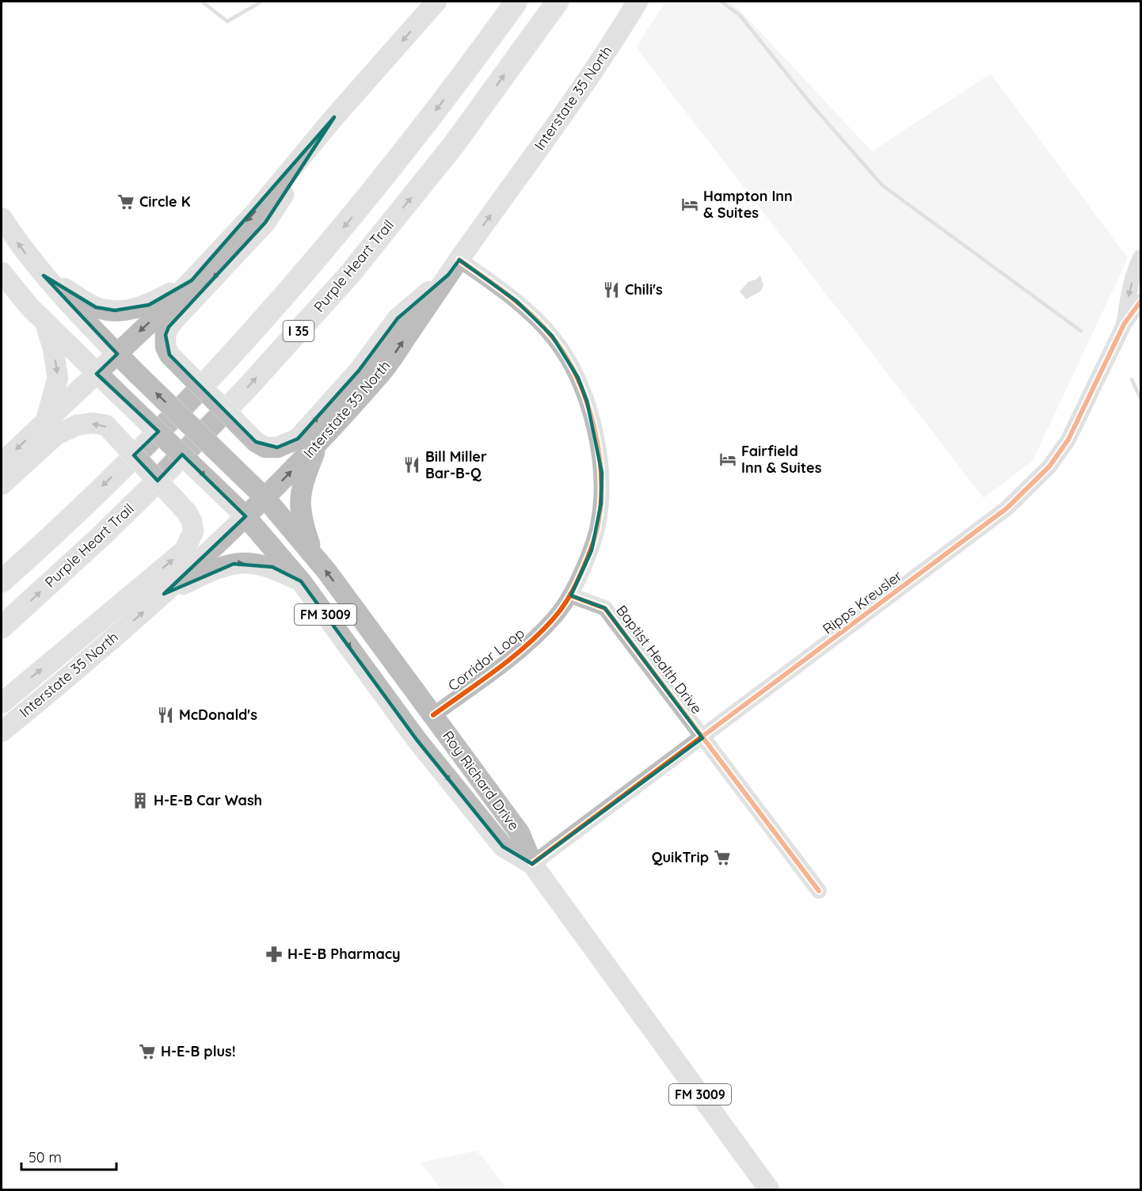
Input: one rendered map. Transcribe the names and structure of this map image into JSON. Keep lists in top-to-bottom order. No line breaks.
{"streets":{"highway":["Purple Heart Trail","I 35"],"main road":["Interstate 35 North","FM 3009","Roy Richard Drive"],"street":["Ripps Kreusler","Corridor Loop","Baptist Health Drive"]},"crossings":[["Interstate 35 North","FM 3009"],["Interstate 35 North","Corridor Loop"],["Interstate 35 North","Roy Richard Drive"],["Ripps Kreusler","Baptist Health Drive"],["Ripps Kreusler","Roy Richard Drive"],["FM 3009","Roy Richard Drive"],["Corridor Loop","Baptist Health Drive"],["Corridor Loop","Roy Richard Drive"]],"one_way":["Interstate 35 North"],"places":{"supermarket":["Circle K","QuikTrip","H-E-B plus!"],"hotel":["Hampton Inn & Suites","Fairfield Inn & Suites"],"restaurant":["Chili's","Bill Miller Bar-B-Q","McDonald's"],"building":["H-E-B Car Wash"],"pharmacy":["H-E-B Pharmacy"]},"scale_bar":"50 m"}
